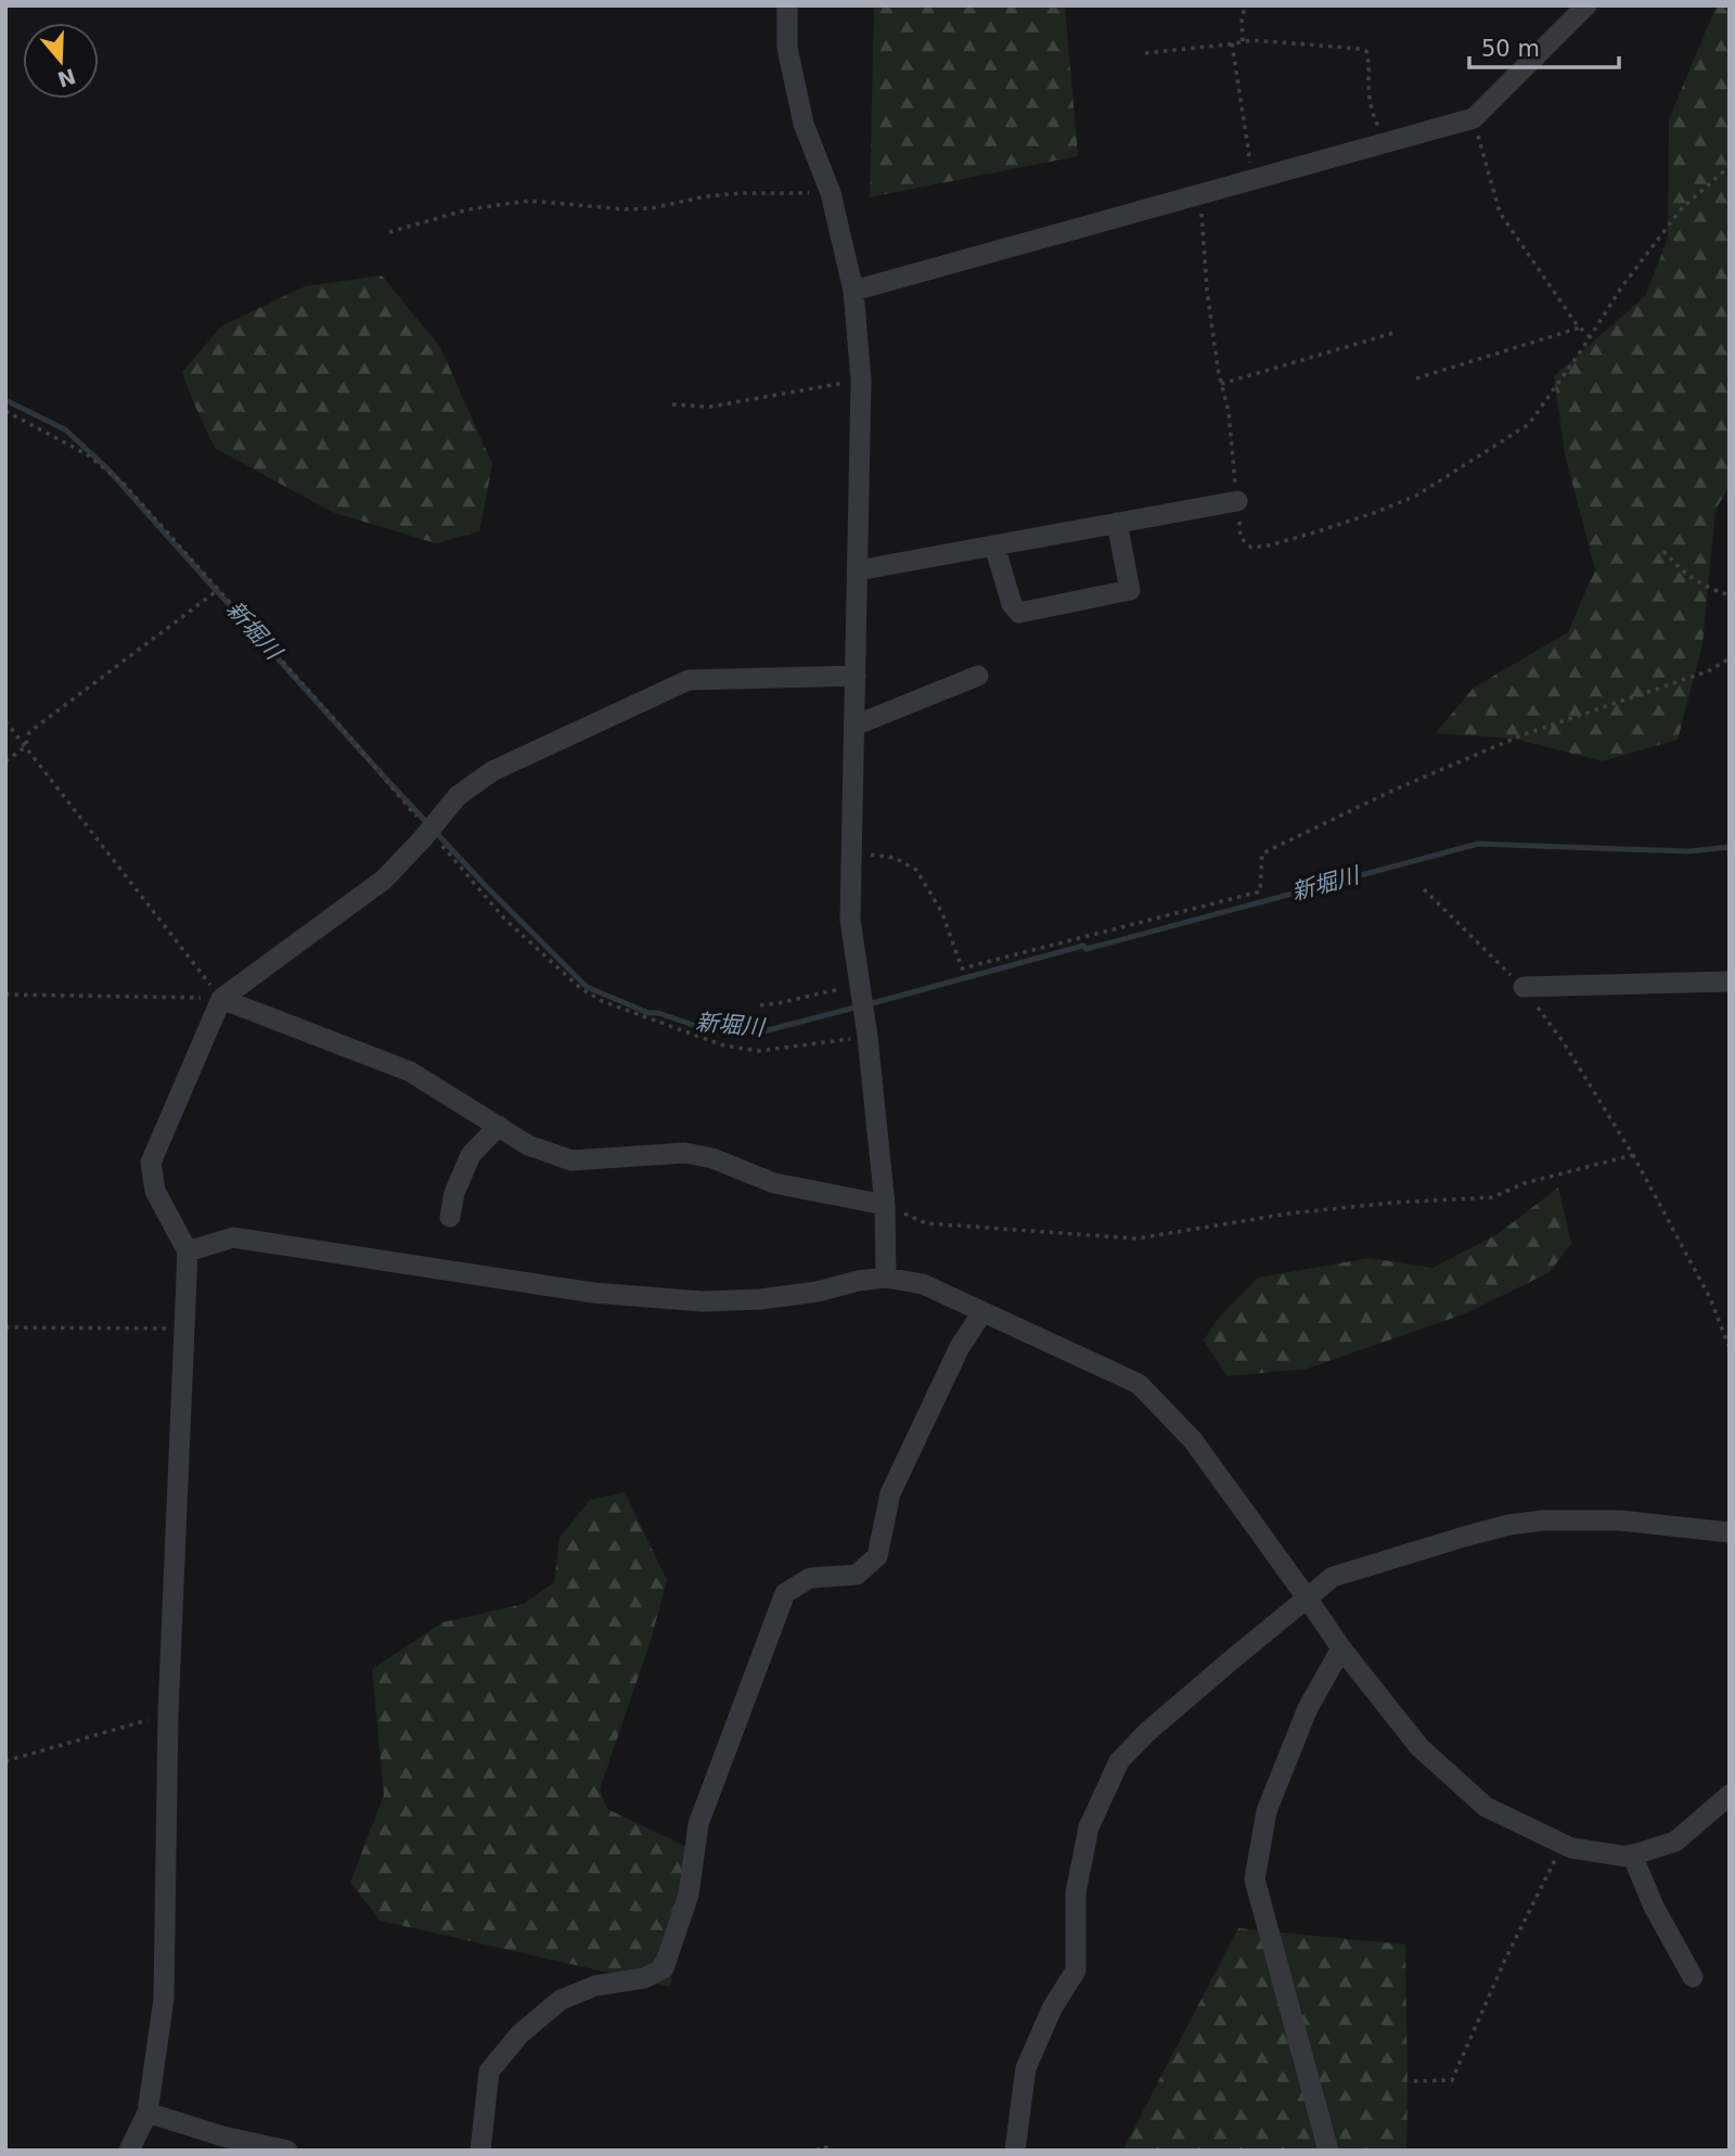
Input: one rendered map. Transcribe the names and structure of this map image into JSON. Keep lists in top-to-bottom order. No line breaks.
{"water":["新堀川"],"scale_bar":"50 m","north":"bottom"}
